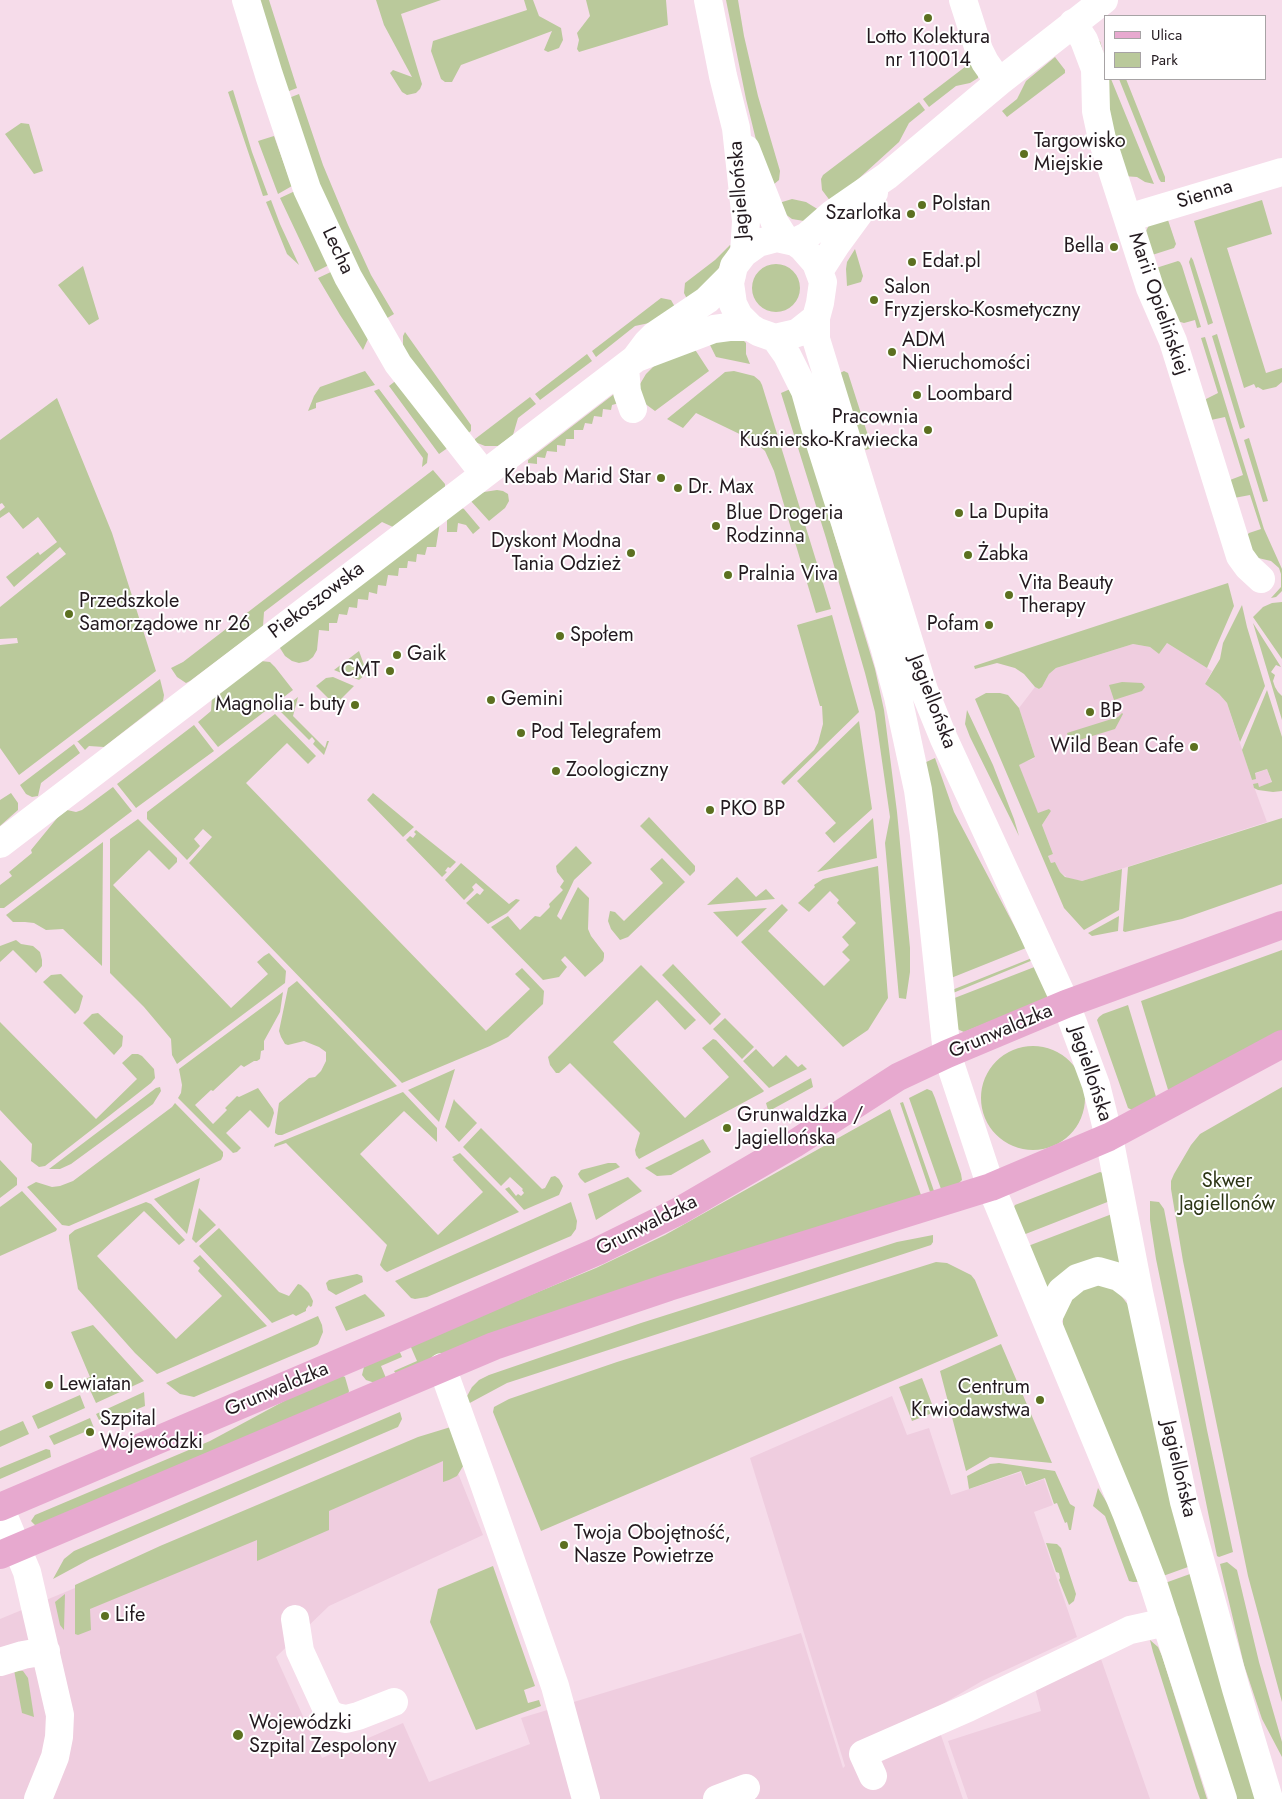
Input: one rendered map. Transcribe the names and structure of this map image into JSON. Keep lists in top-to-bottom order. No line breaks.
{"streets":{"main road":["Grunwaldzka"],"street":["Jagiellońska","Sienna","Lecha","Marii Opielińskiej","Piekoszowska"]},"crossings":[["Jagiellońska","Piekoszowska"],["Jagiellońska","Grunwaldzka"],["Sienna","Marii Opielińskiej"],["Lecha","Piekoszowska"]],"parks":["Skwer Jagiellonów"],"places":["Lotto Kolektura nr 110014","Targowisko Miejskie","Polstan","Szarlotka","Bella","Edat.pl","Salon Fryzjersko-Kosmetyczny","ADM Nieruchomości","Loombard","Pracownia Kuśniersko-Krawiecka","Kebab Marid Star","Dr. Max","La Dupita","Blue Drogeria Rodzinna","Dyskont Modna Tania Odzież","Żabka","Pralnia Viva","Vita Beauty Therapy","Przedszkole Samorządowe nr 26","Pofam","Społem","Gaik","CMT","Gemini","Magnolia - buty","BP","Pod Telegrafem","Wild Bean Cafe","Zoologiczny","PKO BP","Grunwaldzka / Jagiellońska","Lewiatan","Centrum Krwiodawstwa","Szpital Wojewódzki","Twoja Obojętność, Nasze Powietrze","Life","Wojewódzki Szpital Zespolony"],"legend":["Ulica","Park"]}
